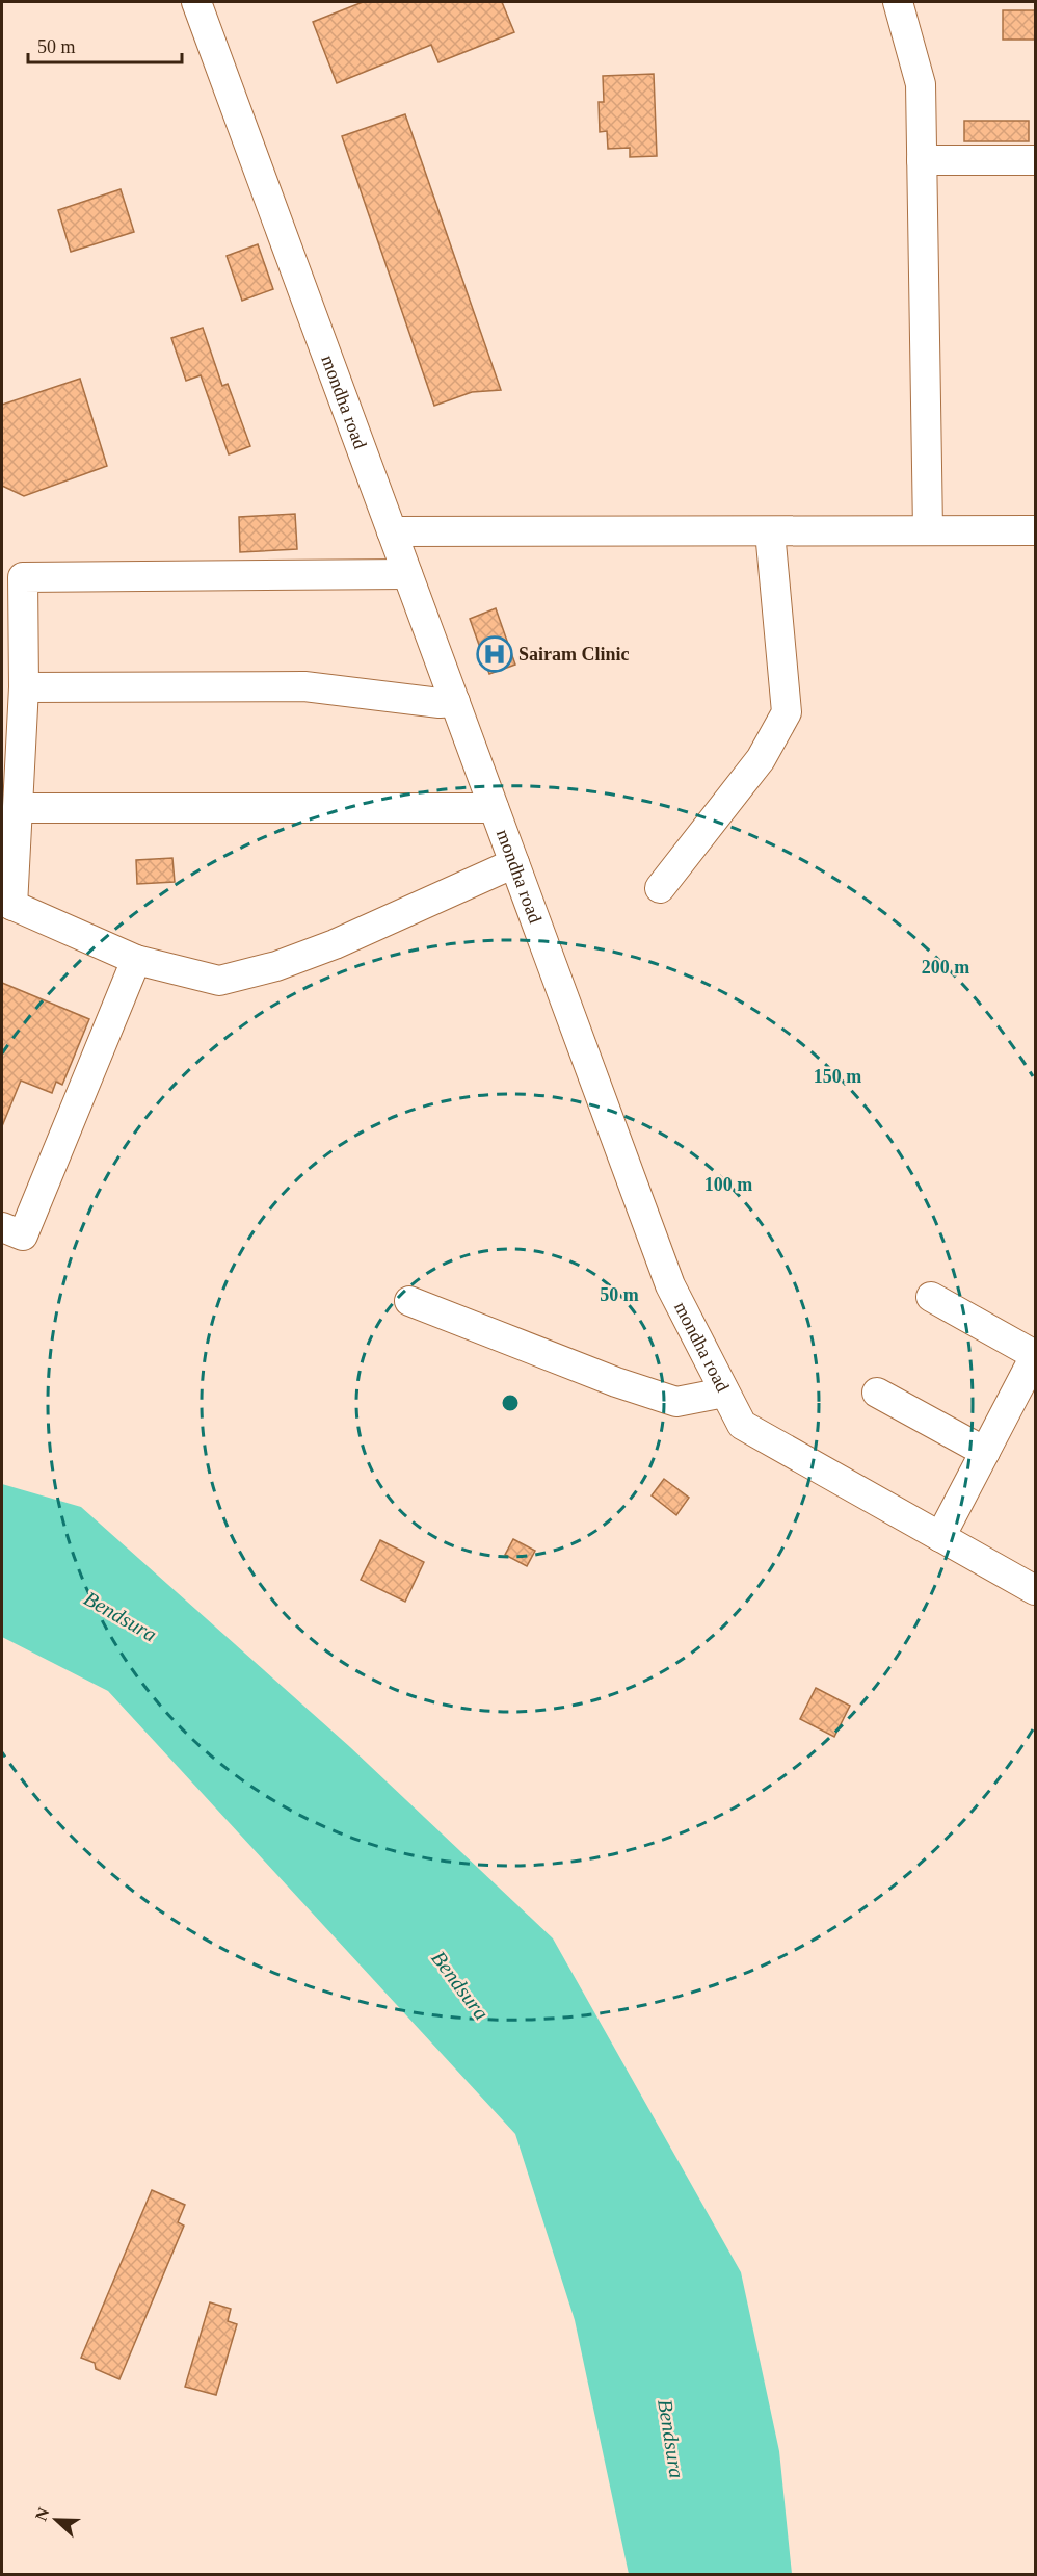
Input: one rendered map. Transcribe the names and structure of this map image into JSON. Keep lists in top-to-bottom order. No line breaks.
{"streets":{"street":["mondha road"]},"water":["Bendsura"],"places":{"hospital":["Sairam Clinic"]},"scale_bar":"50 m","north":"left","rings":["200 m","150 m","100 m","50 m"]}
